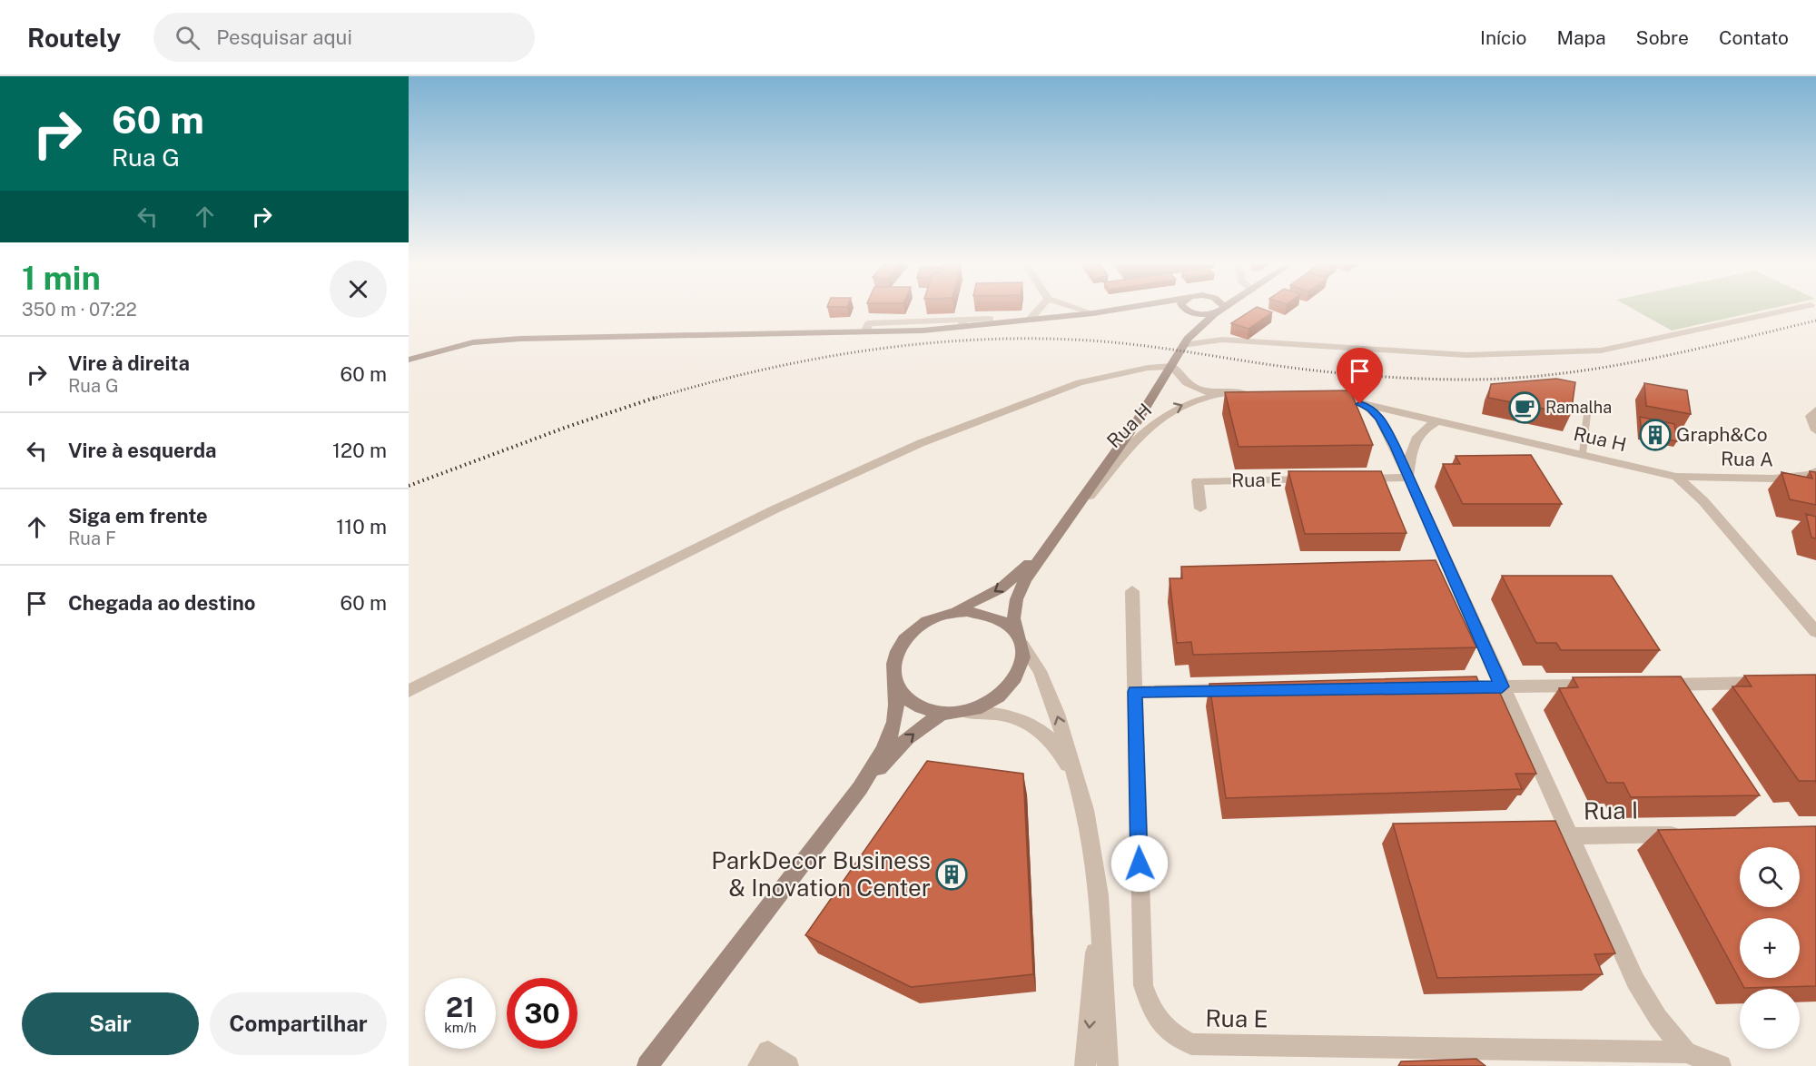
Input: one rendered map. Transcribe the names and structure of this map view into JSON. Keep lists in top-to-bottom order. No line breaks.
{"streets":{"street":["Rua H","Rua A","Rua E","Rua I"]},"crossings":[["Rua H","Rua A"]],"places":{"cafe":["Ramalha"],"building":["Graph&Co","ParkDecor Business & Inovation Center"]},"page":{"header":"Routely","search":"Pesquisar aqui","nav":["Início","Mapa","Sobre","Contato"],"turn":["60 m","Rua G"],"heading":["1 min","350 m · 07:22"],"list":[{"name":"Vire à direita","note":"Rua G","value":"60 m"},{"name":"Vire à esquerda","value":"120 m"},{"name":"Siga em frente","note":"Rua F","value":"110 m"},{"name":"Chegada ao destino","value":"60 m"}],"map_buttons":["+","−"],"speed":"21 km/h","limit":"30","buttons":["Sair","Compartilhar"]}}
